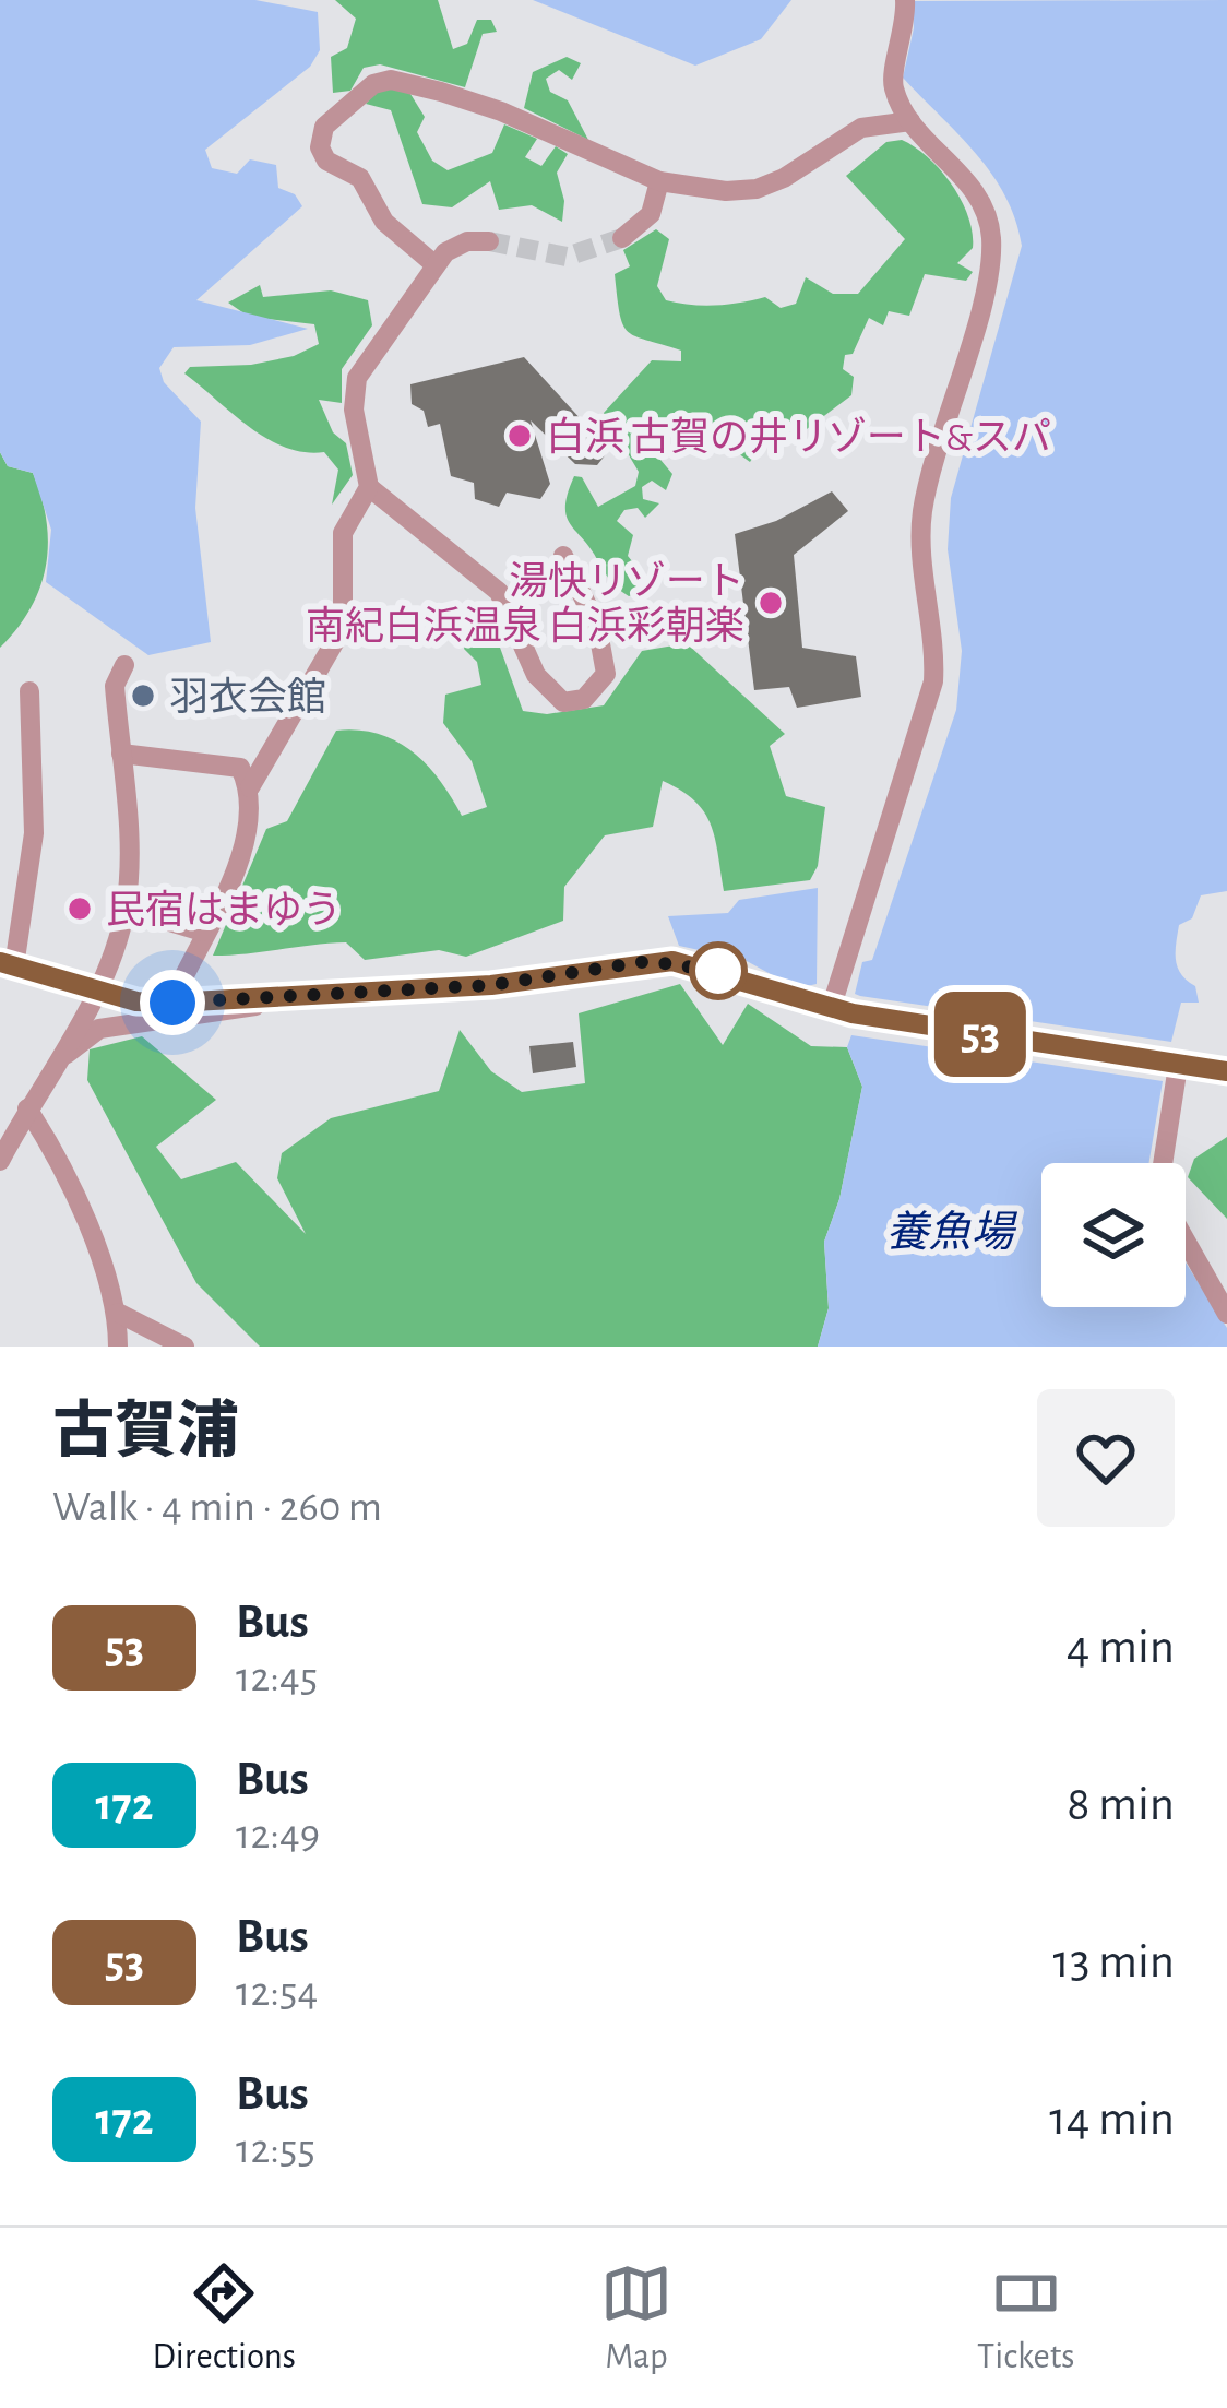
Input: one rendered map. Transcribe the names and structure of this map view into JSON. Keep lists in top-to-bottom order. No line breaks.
{"water":["養魚場"],"places":["白浜 古賀の井リゾート&スパ","湯快リゾート 南紀白浜温泉 白浜彩朝楽","羽衣会館","民宿はまゆう"],"lines":["bus line 53"],"page":{"on_map":"53","heading":["古賀浦","Walk · 4 min · 260 m"],"list":[{"mark":"53","name":"Bus","note":"12:45","value":"4 min"},{"mark":"172","name":"Bus","note":"12:49","value":"8 min"},{"mark":"53","name":"Bus","note":"12:54","value":"13 min"},{"mark":"172","name":"Bus","note":"12:55","value":"14 min"}],"tabs":["Directions","Map","Tickets"]}}
